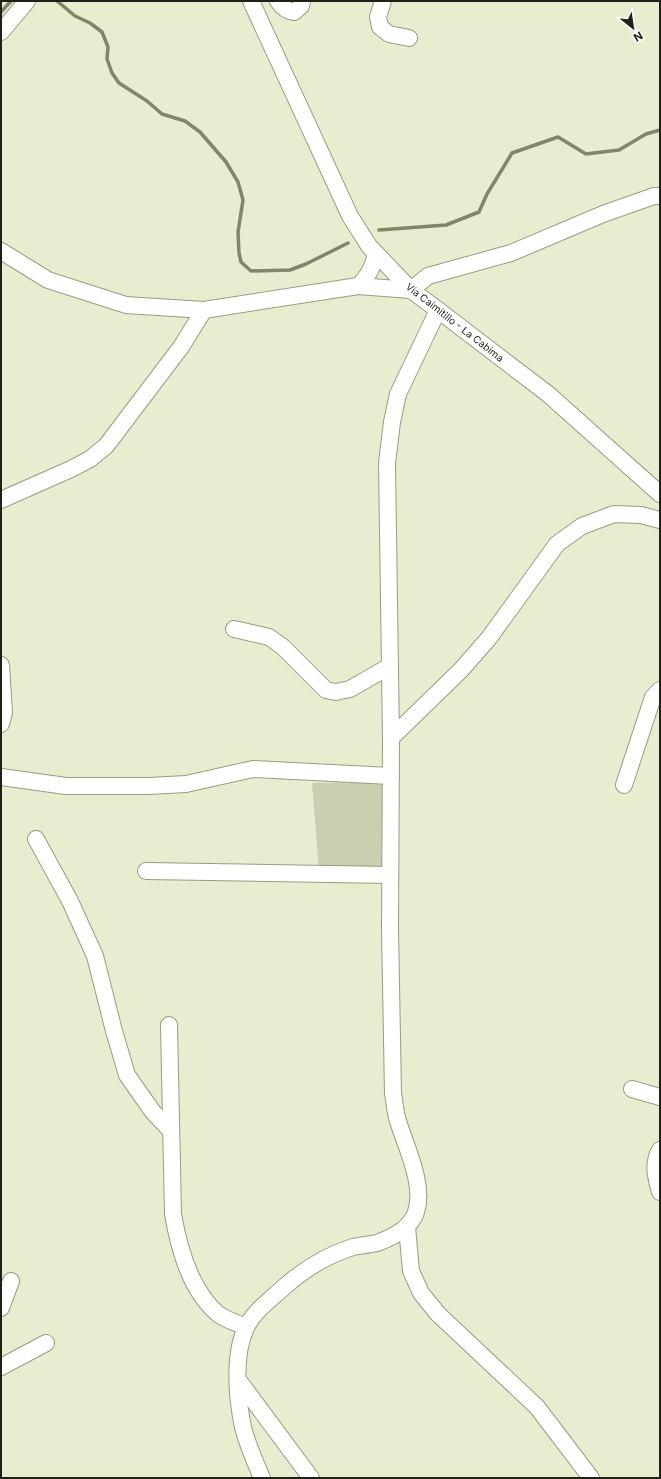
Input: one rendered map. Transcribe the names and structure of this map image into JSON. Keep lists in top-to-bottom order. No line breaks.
{"streets":{"street":["Vía Caimitillo - La Cabima"]},"north":"bottom right"}
